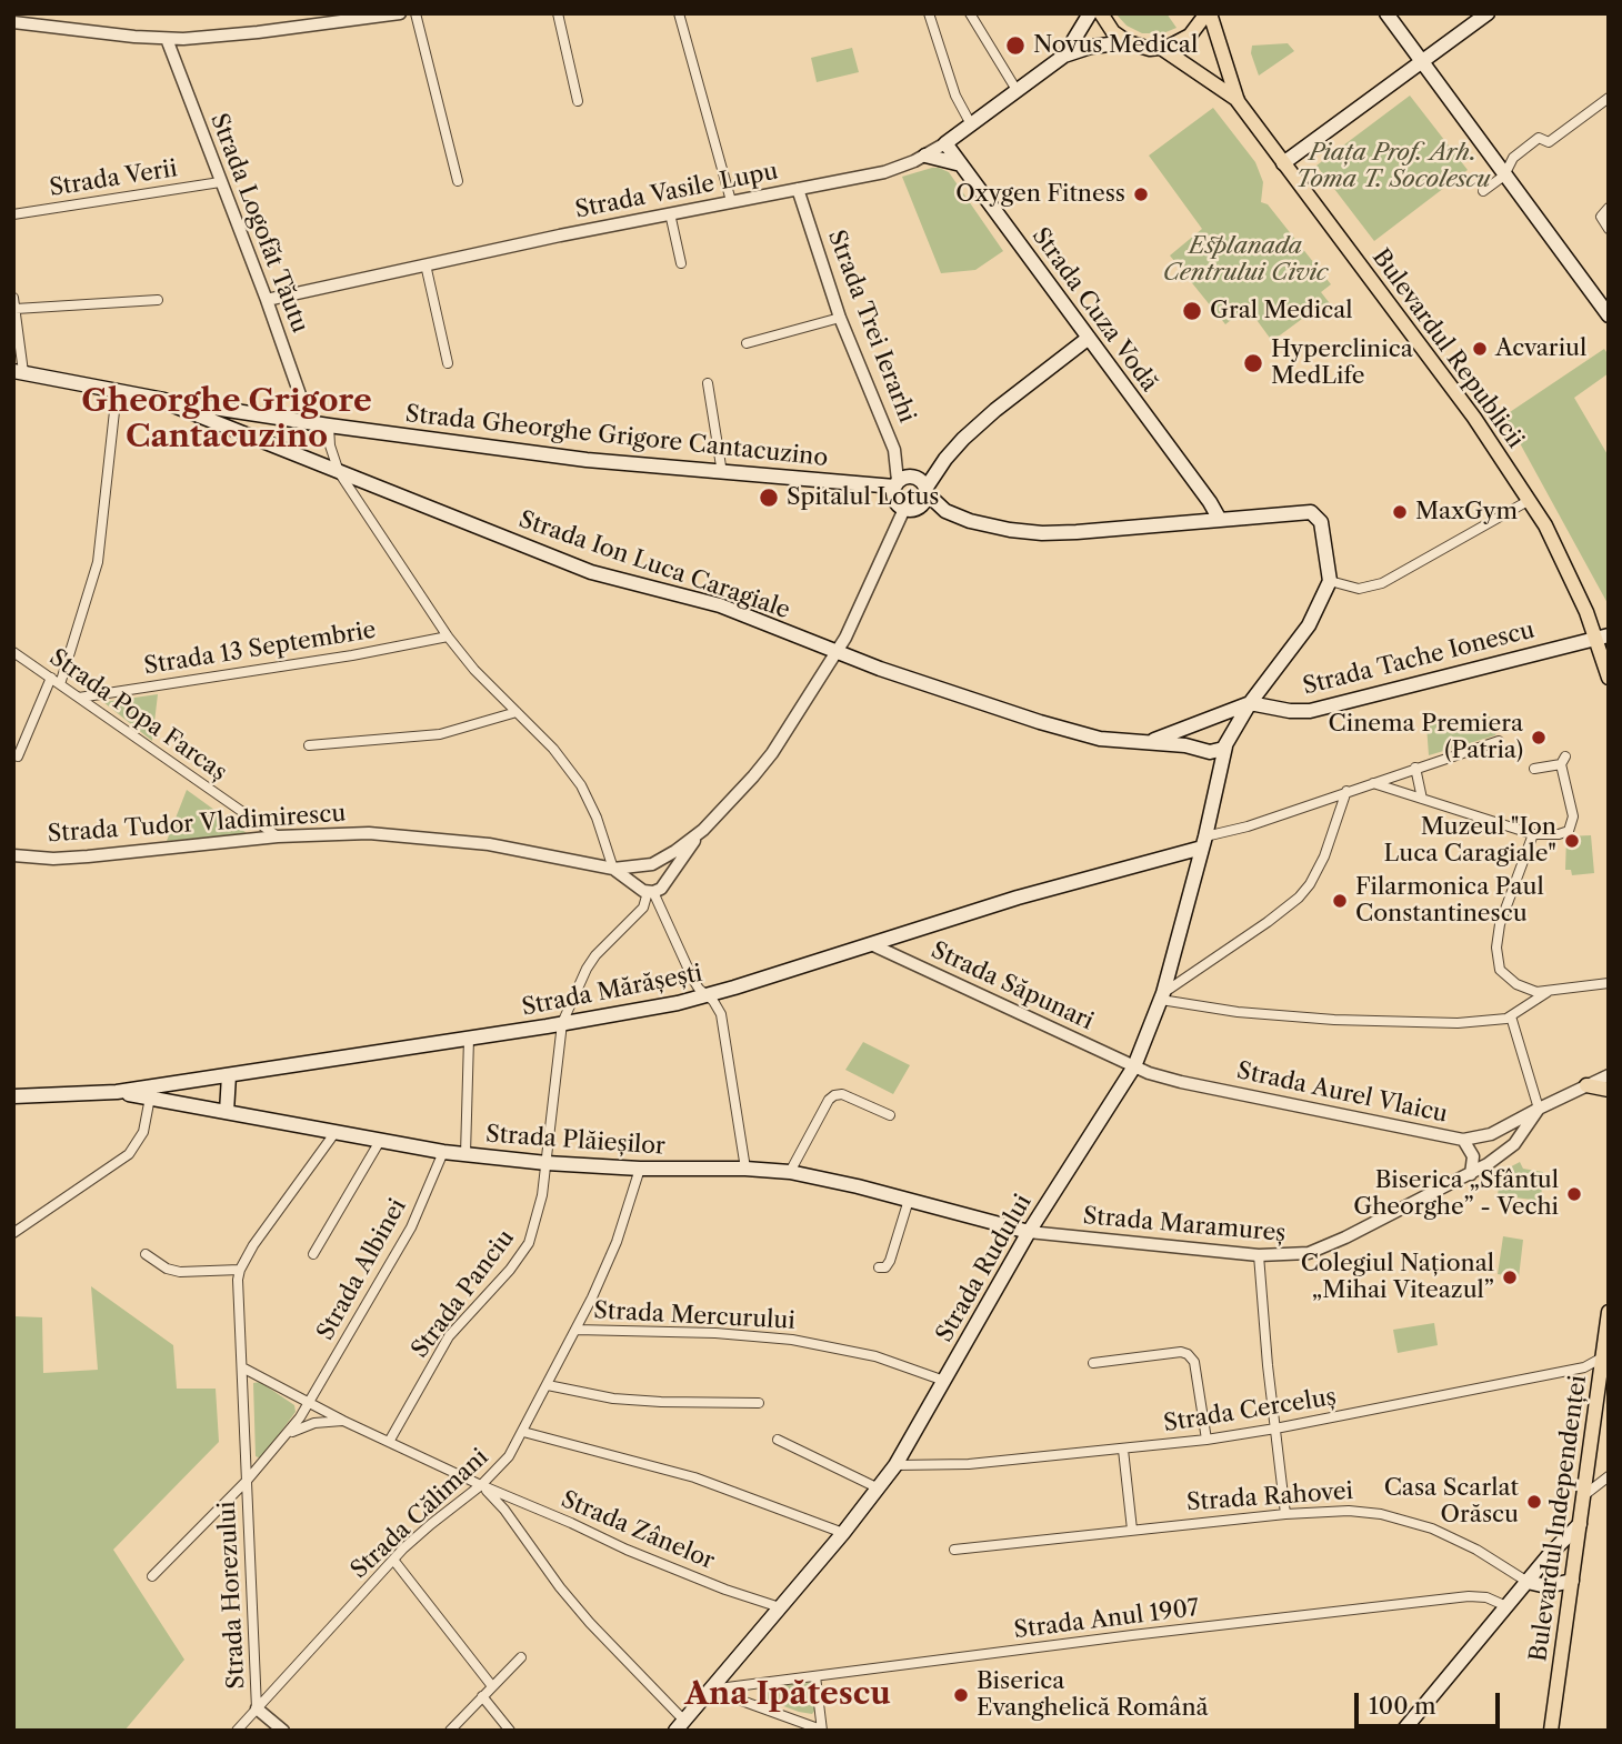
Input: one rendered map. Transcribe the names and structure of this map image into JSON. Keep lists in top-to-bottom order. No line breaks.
{"streets":{"main road":["Strada Vasile Lupu","Strada Cuza Vodă","Bulevardul Republicii","Strada Gheorghe Grigore Cantacuzino","Strada Ion Luca Caragiale","Strada Tache Ionescu","Strada Mărășești","Strada Plăieșilor","Strada Rudului","Bulevardul Independenței"],"street":["Strada Verii","Strada Logofăt Tăutu","Strada Trei Ierarhi","Strada 13 Septembrie","Strada Popa Farcaș","Strada Tudor Vladimirescu","Strada Săpunari","Strada Aurel Vlaicu","Strada Maramureș","Strada Albinei","Strada Panciu","Strada Mercurului","Strada Cerceluș","Strada Rahovei","Strada Călimani","Strada Zânelor","Strada Horezului","Strada Anul 1907"]},"crossings":[["Strada Verii","Strada Logofăt Tăutu"],["Strada Vasile Lupu","Strada Logofăt Tăutu"],["Strada Vasile Lupu","Strada Cuza Vodă"],["Strada Vasile Lupu","Strada Trei Ierarhi"],["Strada Logofăt Tăutu","Strada Gheorghe Grigore Cantacuzino"],["Strada Cuza Vodă","Strada Gheorghe Grigore Cantacuzino"],["Strada Trei Ierarhi","Strada Gheorghe Grigore Cantacuzino"],["Bulevardul Republicii","Strada Tache Ionescu"],["Strada Gheorghe Grigore Cantacuzino","Strada Ion Luca Caragiale"],["Strada Ion Luca Caragiale","Strada Tache Ionescu"],["Strada Ion Luca Caragiale","Strada Rudului"],["Strada 13 Septembrie","Strada Popa Farcaș"],["Strada Popa Farcaș","Strada Tudor Vladimirescu"],["Strada Tudor Vladimirescu","Strada Panciu"],["Strada Săpunari","Strada Mărășești"],["Strada Săpunari","Strada Aurel Vlaicu"],["Strada Săpunari","Strada Rudului"],["Strada Mărășești","Strada Plăieșilor"],["Strada Mărășești","Strada Rudului"],["Strada Mărășești","Strada Panciu"],["Strada Aurel Vlaicu","Strada Maramureș"],["Strada Aurel Vlaicu","Strada Rudului"],["Strada Plăieșilor","Strada Maramureș"],["Strada Plăieșilor","Strada Rudului"],["Strada Plăieșilor","Strada Albinei"],["Strada Plăieșilor","Strada Panciu"],["Strada Plăieșilor","Strada Călimani"],["Strada Maramureș","Strada Rudului"],["Strada Rudului","Strada Mercurului"],["Strada Rudului","Strada Cerceluș"],["Strada Rudului","Strada Zânelor"],["Strada Rudului","Strada Anul 1907"],["Strada Albinei","Strada Horezului"],["Strada Mercurului","Strada Călimani"],["Strada Cerceluș","Bulevardul Independenței"],["Strada Călimani","Strada Zânelor"],["Strada Călimani","Strada Horezului"]],"districts":["Gheorghe Grigore Cantacuzino","Ana Ipătescu"],"parks":["Piața Prof. Arh. Toma T. Socolescu","Esplanada Centrului Civic"],"places":["Novus Medical","Oxygen Fitness","Gral Medical","Acvariul","Hyperclinica MedLife","Spitalul Lotus","MaxGym","Cinema Premiera (Patria)","Muzeul \"Ion Luca Caragiale\"","Filarmonica Paul Constantinescu","Biserica „Sfântul Gheorghe” - Vechi","Colegiul Național „Mihai Viteazul”","Casa Scarlat Orăscu","Biserica Evanghelică Română"],"scale_bar":"100 m"}
